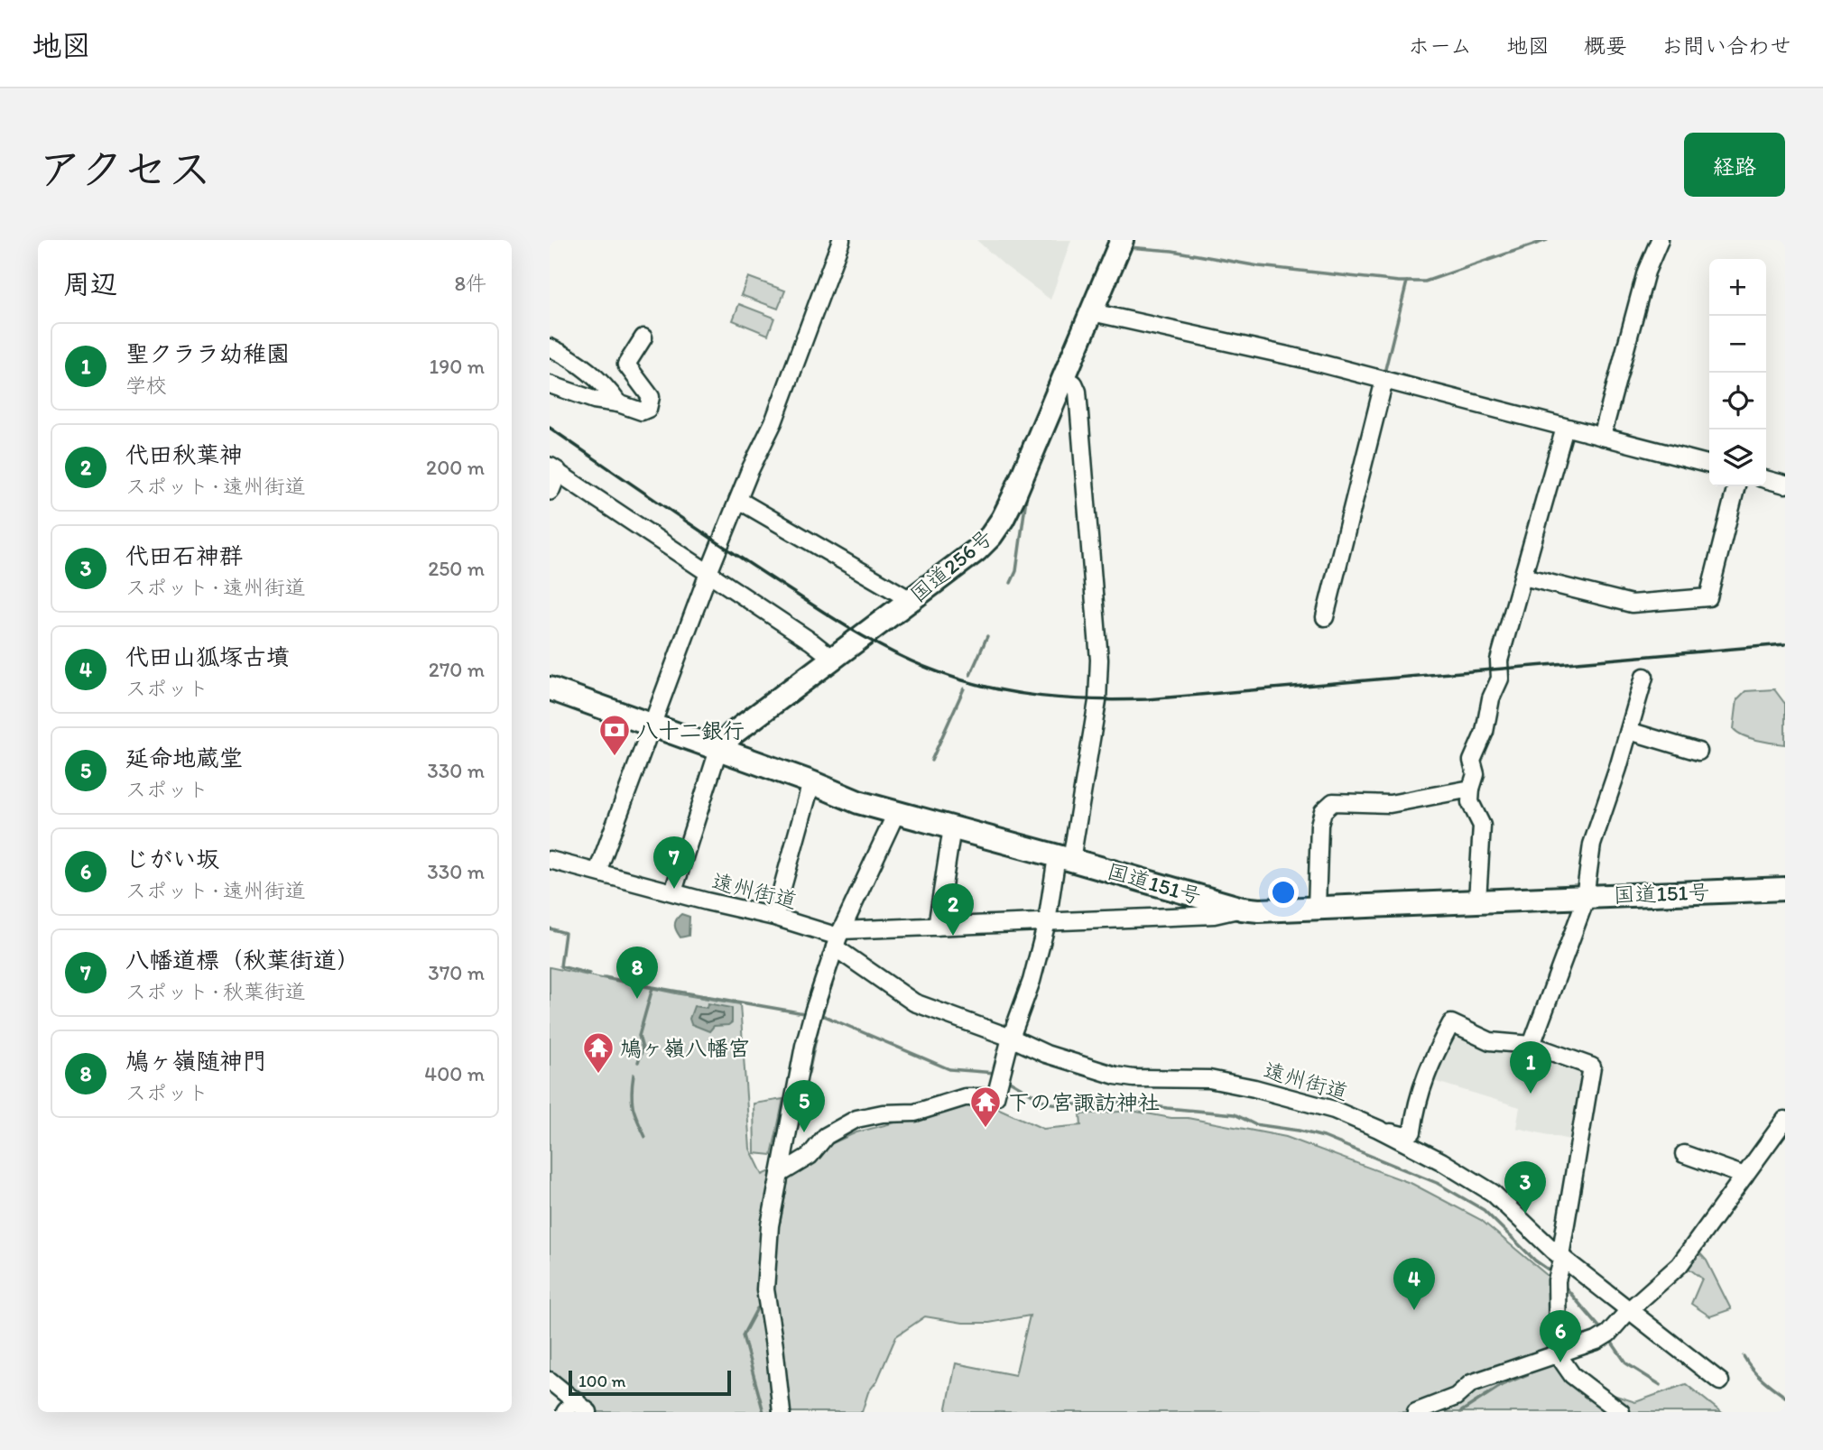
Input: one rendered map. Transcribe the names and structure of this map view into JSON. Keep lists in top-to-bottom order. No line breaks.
{"streets":{"highway":["国道256号","国道151号"],"street":["遠州街道"]},"crossings":[["国道256号","国道151号"],["国道151号","遠州街道"]],"places":{"bank":["八十二銀行"],"temple":["鳩ヶ嶺八幡宮","下の宮諏訪神社"]},"scale_bar":"100 m","page":{"header":"地図","nav":["ホーム","地図","概要","お問い合わせ"],"title":"アクセス","buttons":"経路","heading":["周辺","8件"],"map_buttons":["+","−"],"list":[{"mark":"1","name":"聖クララ幼稚園","note":"学校","value":"190 m"},{"mark":"2","name":"代田秋葉神","note":"スポット · 遠州街道","value":"200 m"},{"mark":"3","name":"代田石神群","note":"スポット · 遠州街道","value":"250 m"},{"mark":"4","name":"代田山狐塚古墳","note":"スポット","value":"270 m"},{"mark":"5","name":"延命地蔵堂","note":"スポット","value":"330 m"},{"mark":"6","name":"じがい坂","note":"スポット · 遠州街道","value":"330 m"},{"mark":"7","name":"八幡道標（秋葉街道）","note":"スポット · 秋葉街道","value":"370 m"},{"mark":"8","name":"鳩ヶ嶺随神門","note":"スポット","value":"400 m"}],"pins":["7","2","8","1","5","3","4","6"],"scale":"100 m"}}
